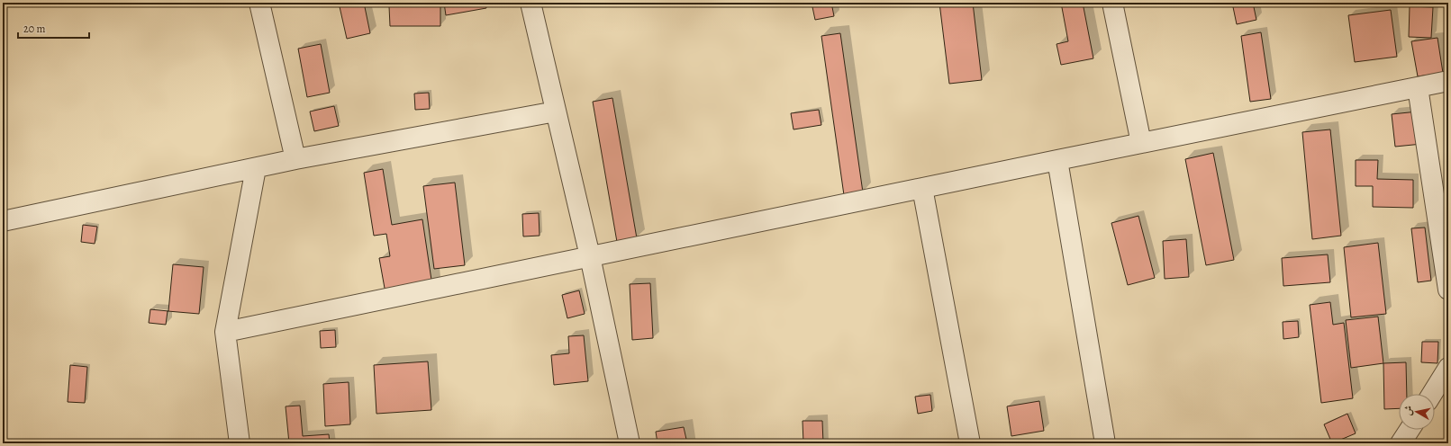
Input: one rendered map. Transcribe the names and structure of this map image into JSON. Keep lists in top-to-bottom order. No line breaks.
{"scale_bar":"20 m","north":"left"}
